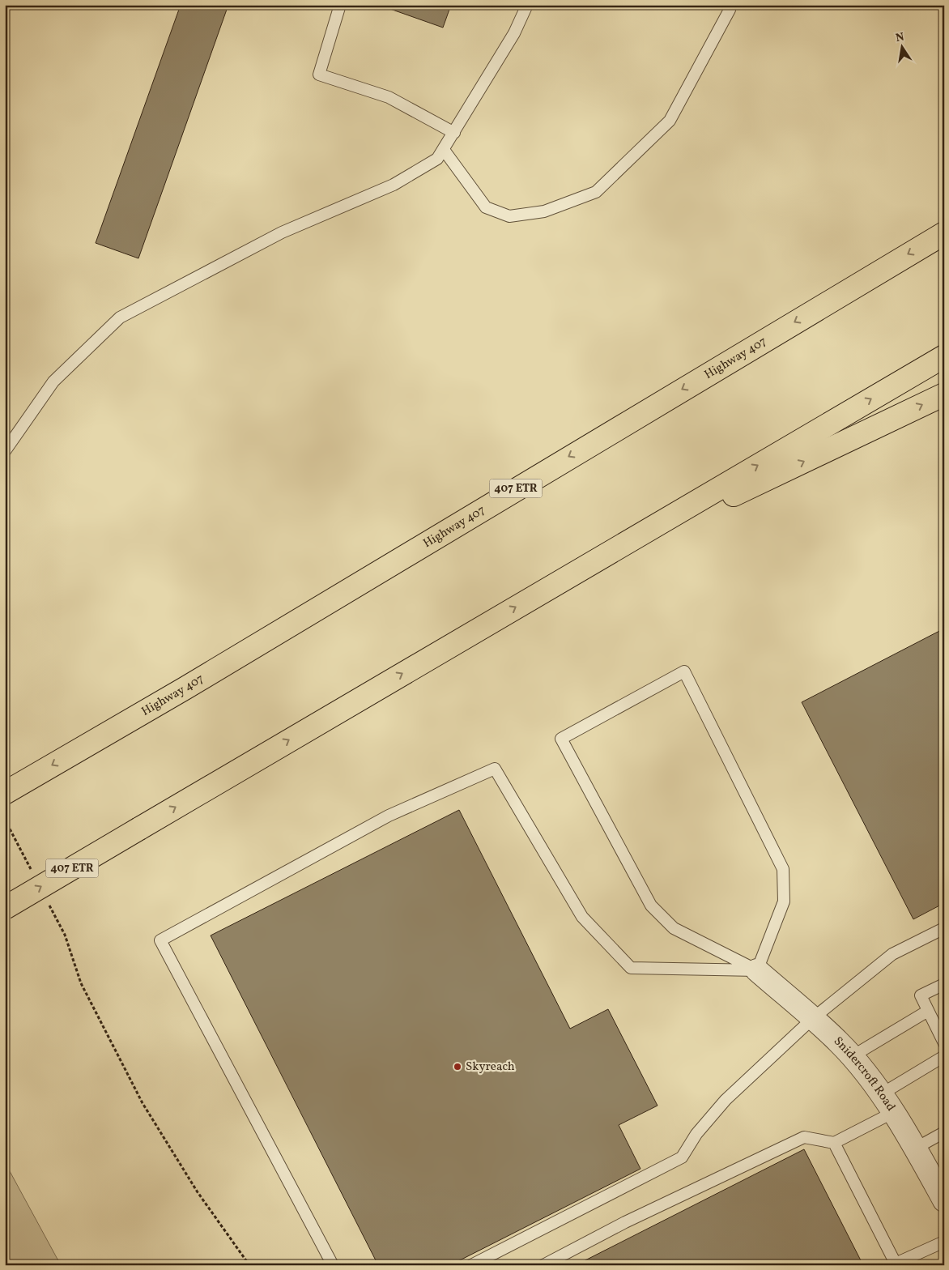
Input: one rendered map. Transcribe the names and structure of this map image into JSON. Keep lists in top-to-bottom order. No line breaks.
{"streets":{"highway":["Highway 407","407 ETR"],"street":["Snidercroft Road"]},"places":["Skyreach"],"north":"top"}
